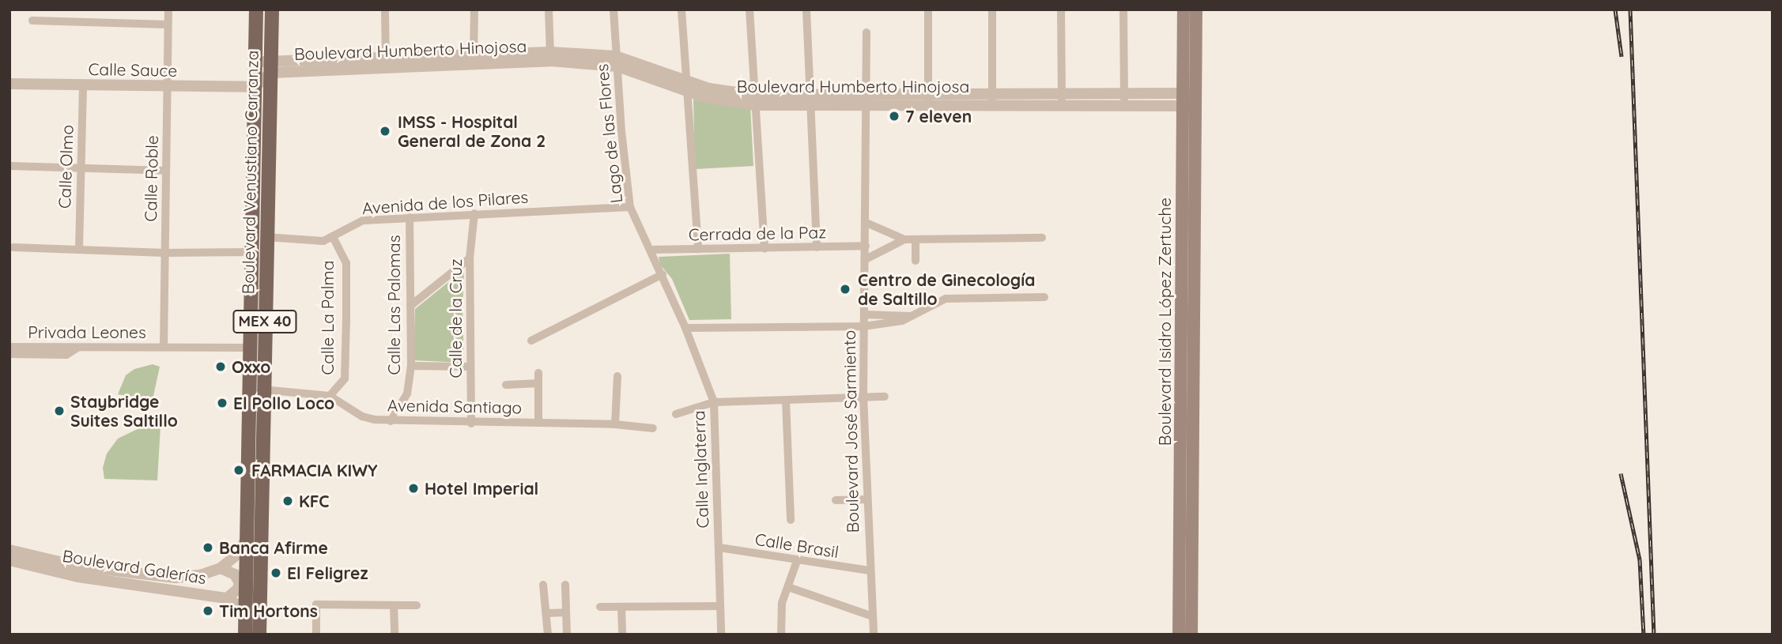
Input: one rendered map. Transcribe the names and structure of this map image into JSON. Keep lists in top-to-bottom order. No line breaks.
{"streets":{"main road":["Boulevard Venustiano Carranza","MEX 40","Boulevard Isidro López Zertuche"],"street":["Boulevard Humberto Hinojosa","Calle Sauce","Lago de las Flores","Calle Olmo","Calle Roble","Avenida de los Pilares","Cerrada de la Paz","Calle Las Palomas","Calle La Palma","Calle de la Cruz","Privada Leones","Avenida Santiago","Boulevard José Sarmiento","Calle Inglaterra","Calle Brasil","Boulevard Galerías"]},"crossings":[["Boulevard Humberto Hinojosa","Calle Sauce"],["Boulevard Humberto Hinojosa","Lago de las Flores"],["Boulevard Humberto Hinojosa","Boulevard Venustiano Carranza"],["Boulevard Humberto Hinojosa","Boulevard Isidro López Zertuche"],["Boulevard Humberto Hinojosa","Boulevard José Sarmiento"],["Calle Sauce","Calle Olmo"],["Calle Sauce","Boulevard Venustiano Carranza"],["Calle Sauce","Calle Roble"],["Lago de las Flores","Avenida de los Pilares"],["Lago de las Flores","Cerrada de la Paz"],["Lago de las Flores","Calle Inglaterra"],["Boulevard Venustiano Carranza","Avenida de los Pilares"],["Boulevard Venustiano Carranza","Privada Leones"],["Boulevard Venustiano Carranza","Avenida Santiago"],["Boulevard Venustiano Carranza","Boulevard Galerías"],["Calle Roble","Privada Leones"],["Avenida de los Pilares","Calle Las Palomas"],["Avenida de los Pilares","Calle La Palma"],["Avenida de los Pilares","Calle de la Cruz"],["Cerrada de la Paz","Boulevard José Sarmiento"],["Cerrada de la Paz","Calle Inglaterra"],["Calle Las Palomas","Avenida Santiago"],["Calle La Palma","Avenida Santiago"],["Calle de la Cruz","Avenida Santiago"],["Boulevard José Sarmiento","Calle Brasil"],["Calle Inglaterra","Calle Brasil"]],"places":["7 eleven","IMSS - Hospital General de Zona 2","Centro de Ginecología de Saltillo","Oxxo","El Pollo Loco","Staybridge Suites Saltillo","FARMACIA KIWY","Hotel Imperial","KFC","Banca Afirme","El Feligrez","Tim Hortons"]}
